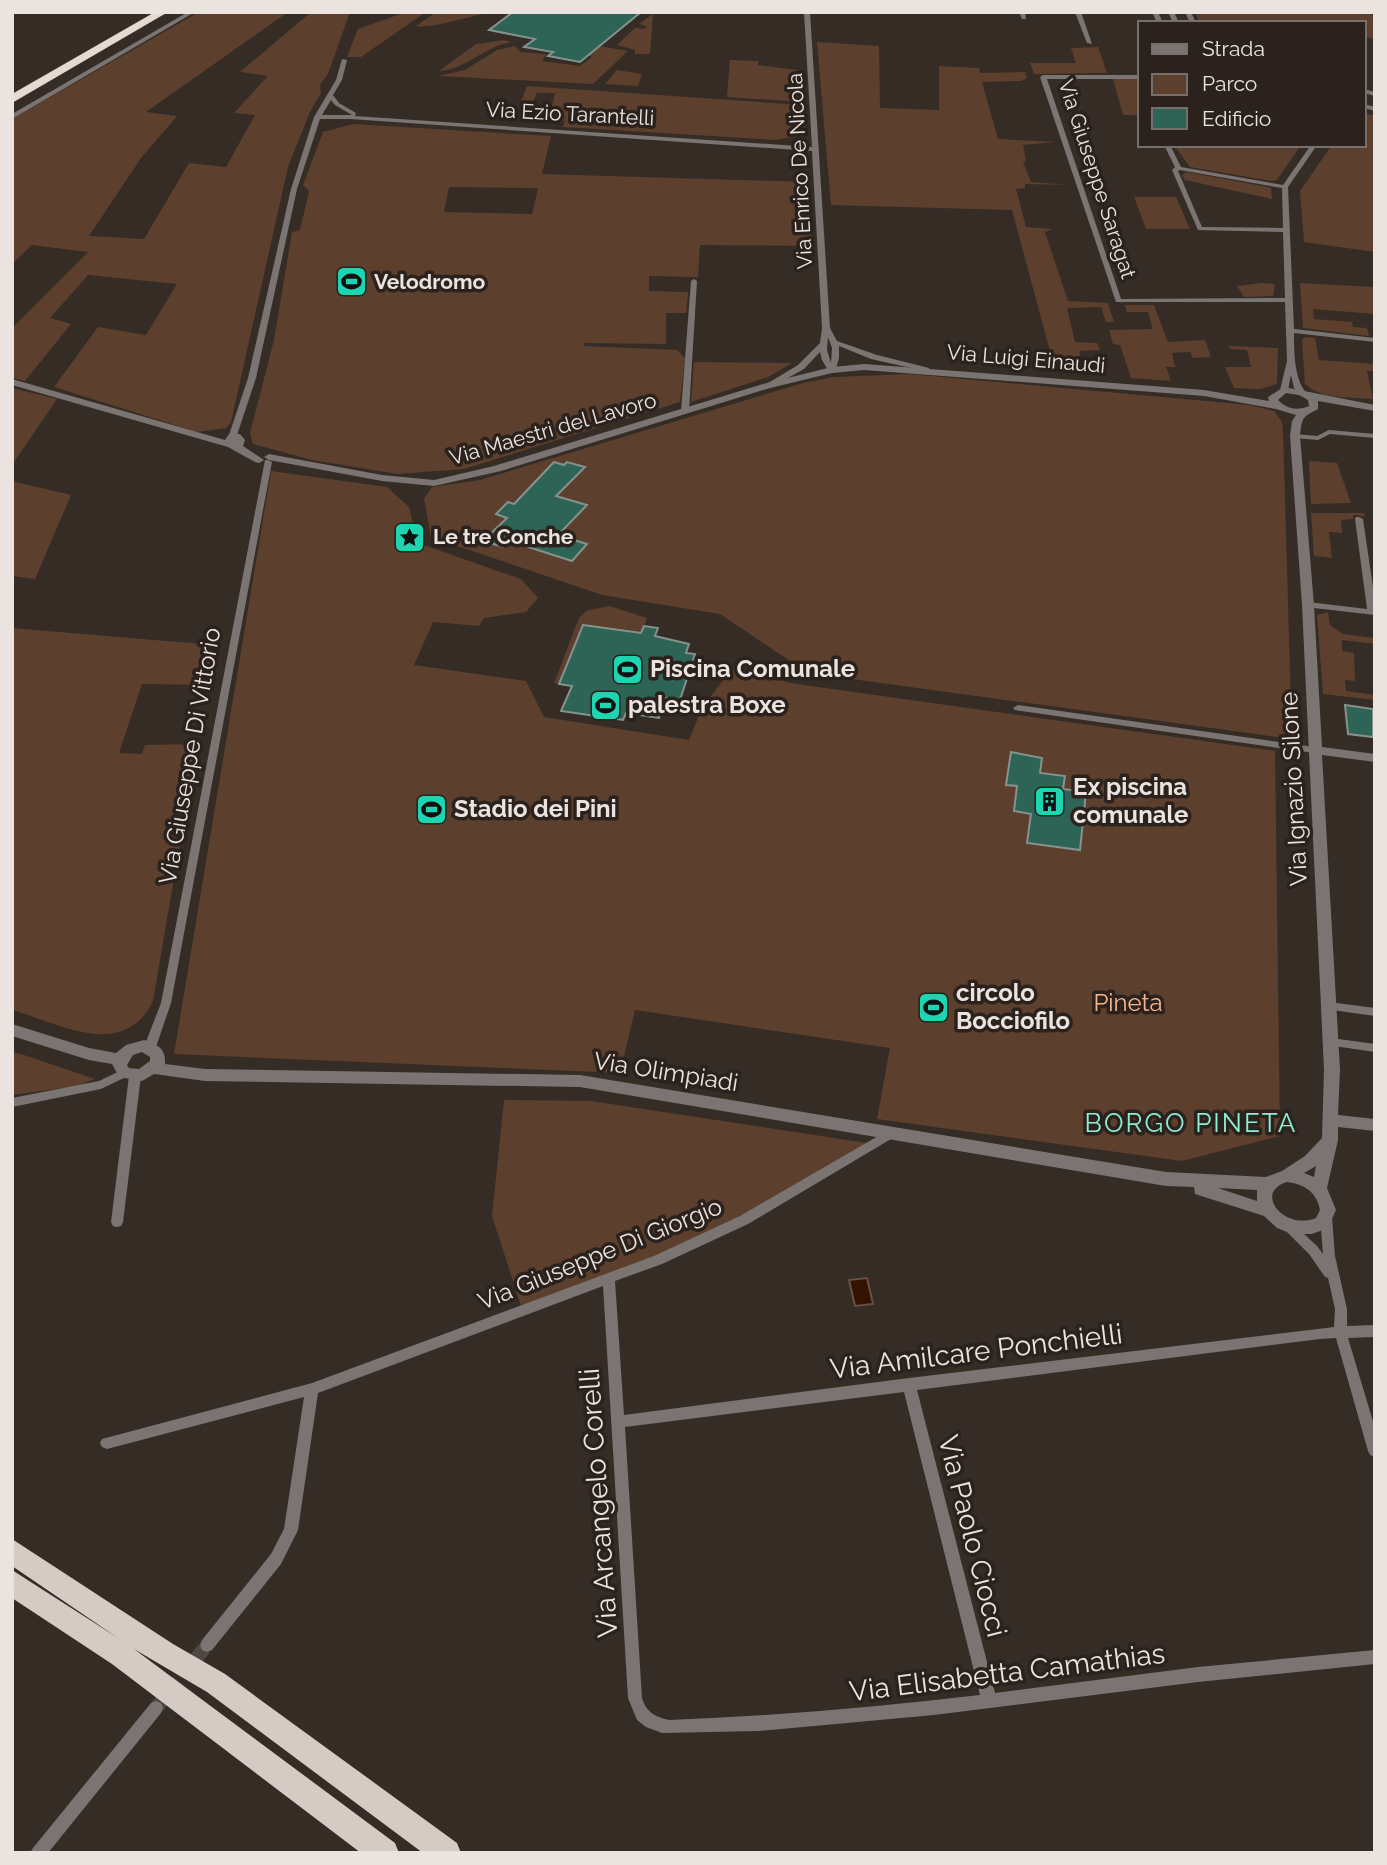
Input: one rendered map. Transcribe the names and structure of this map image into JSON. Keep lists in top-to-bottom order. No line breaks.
{"streets":{"street":["Via Ezio Tarantelli","Via Enrico De Nicola","Via Giuseppe Saragat","Via Luigi Einaudi","Via Maestri del Lavoro","Via Giuseppe Di Vittorio","Via Ignazio Silone","Via Olimpiadi","Via Giuseppe Di Giorgio","Via Amilcare Ponchielli","Via Arcangelo Corelli","Via Paolo Ciocci","Via Elisabetta Camathias"]},"crossings":[["Via Ezio Tarantelli","Via Enrico De Nicola"],["Via Luigi Einaudi","Via Maestri del Lavoro"],["Via Luigi Einaudi","Via Ignazio Silone"],["Via Maestri del Lavoro","Via Giuseppe Di Vittorio"],["Via Ignazio Silone","Via Olimpiadi"],["Via Olimpiadi","Via Giuseppe Di Giorgio"],["Via Giuseppe Di Giorgio","Via Arcangelo Corelli"],["Via Amilcare Ponchielli","Via Arcangelo Corelli"],["Via Amilcare Ponchielli","Via Paolo Ciocci"],["Via Arcangelo Corelli","Via Elisabetta Camathias"],["Via Paolo Ciocci","Via Elisabetta Camathias"]],"districts":["BORGO PINETA"],"parks":["Pineta"],"places":{"sports":["Velodromo","Piscina Comunale","palestra Boxe","Stadio dei Pini","circolo Bocciofilo"],"place":["Le tre Conche"],"building":["Ex piscina comunale"]},"legend":["Strada","Parco","Edificio"]}
